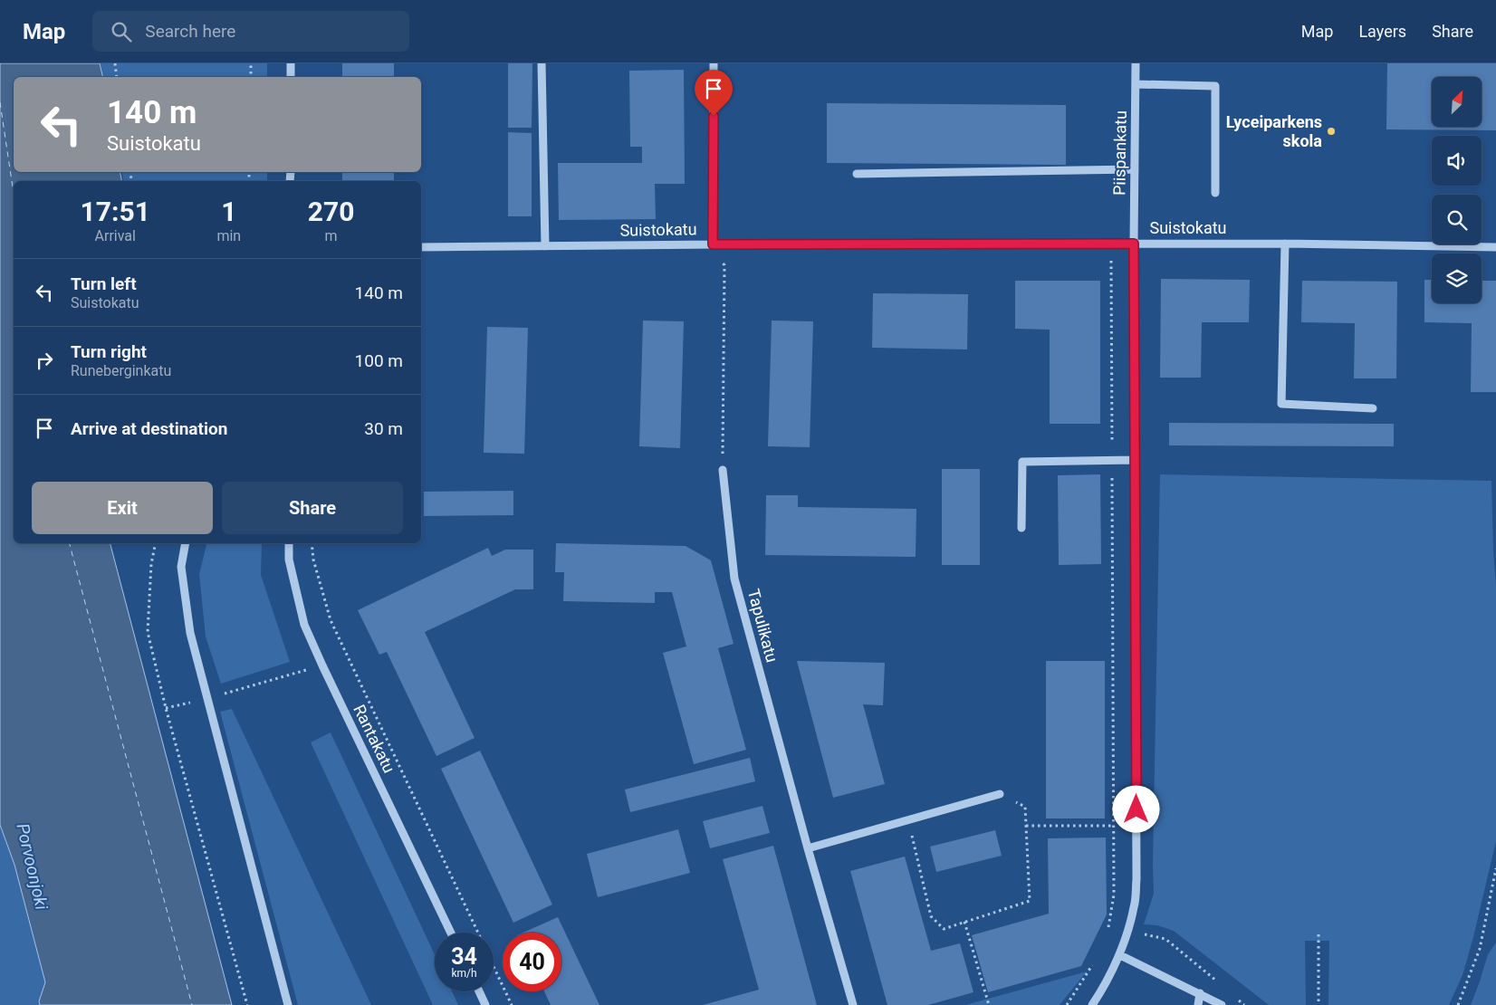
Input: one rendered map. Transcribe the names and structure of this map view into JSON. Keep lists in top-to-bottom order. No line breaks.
{"streets":{"street":["Piispankatu","Suistokatu","Tapulikatu","Rantakatu"]},"crossings":[["Piispankatu","Suistokatu"]],"water":["Porvoonjoki"],"places":["Lyceiparkens skola"],"north":"top right","page":{"header":"Map","search":"Search here","nav":["Map","Layers","Share"],"turn":["140 m","Suistokatu"],"eta":["17:51","Arrival","1","min","270","m"],"list":[{"name":"Turn left","note":"Suistokatu","value":"140 m"},{"name":"Turn right","note":"Runeberginkatu","value":"100 m"},{"name":"Arrive at destination","value":"30 m"}],"buttons":["Exit","Share"],"speed":"34 km/h","limit":"40"}}
